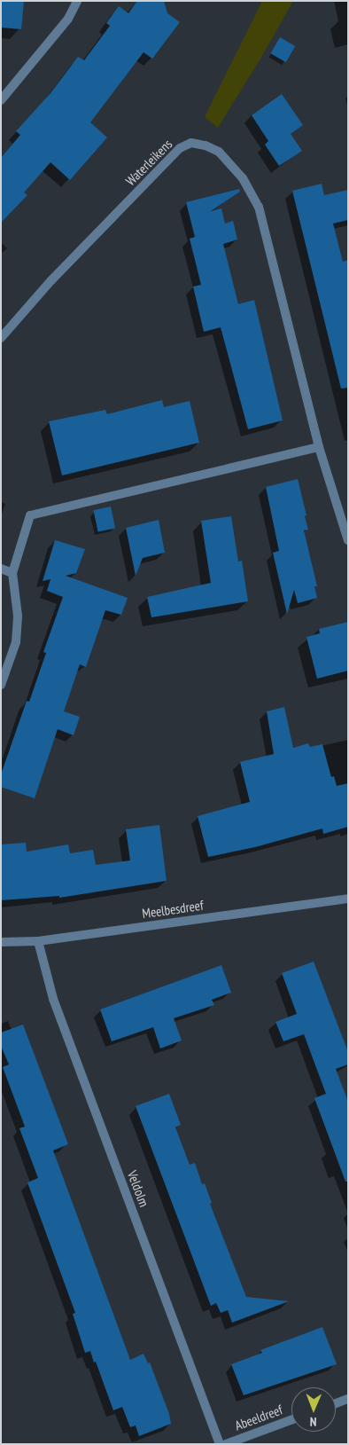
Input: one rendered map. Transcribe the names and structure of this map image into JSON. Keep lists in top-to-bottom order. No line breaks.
{"streets":{"street":["Waterleikens","Meelbesdreef","Veldolm","Abeeldreef"]},"crossings":[["Meelbesdreef","Veldolm"]],"north":"bottom"}
